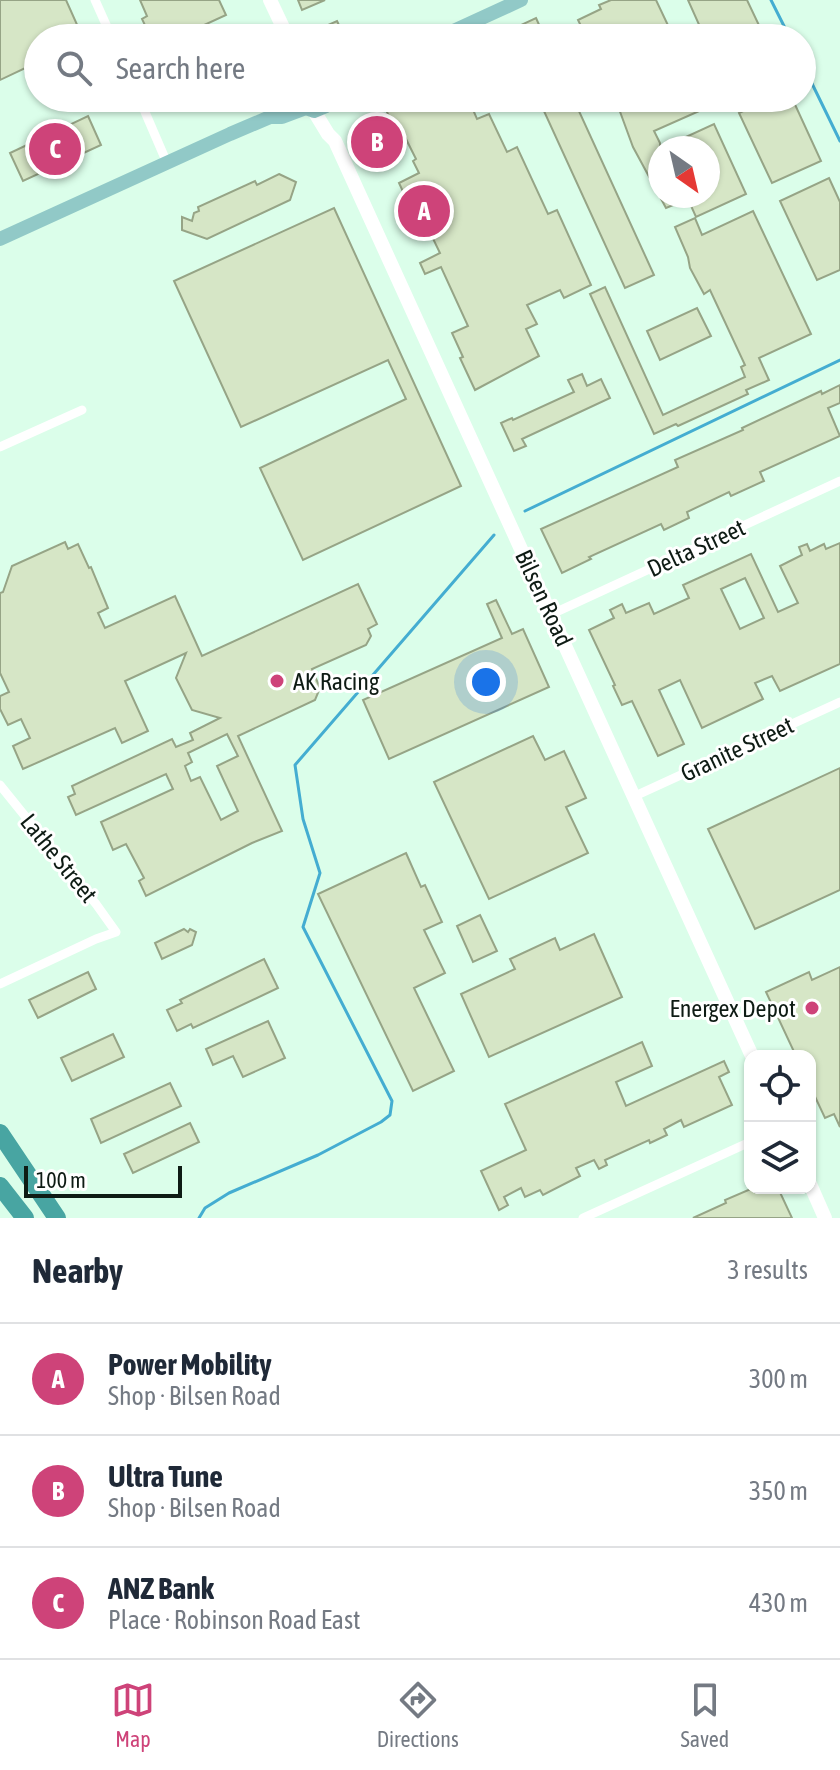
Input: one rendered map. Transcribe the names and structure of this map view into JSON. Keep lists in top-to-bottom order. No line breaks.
{"streets":{"street":["Delta Street","Bilsen Road","Granite Street","Lathe Street"]},"crossings":[["Delta Street","Bilsen Road"],["Bilsen Road","Granite Street"]],"places":["AK Racing","Energex Depot"],"scale_bar":"100 m","north":"bottom right","page":{"search":"Search here","pins":["B","C","A"],"scale":"100 m","heading":["Nearby","3 results"],"list":[{"mark":"A","name":"Power Mobility","note":"Shop · Bilsen Road","value":"300 m"},{"mark":"B","name":"Ultra Tune","note":"Shop · Bilsen Road","value":"350 m"},{"mark":"C","name":"ANZ Bank","note":"Place · Robinson Road East","value":"430 m"}],"nav":["Map","Directions","Saved"]}}
